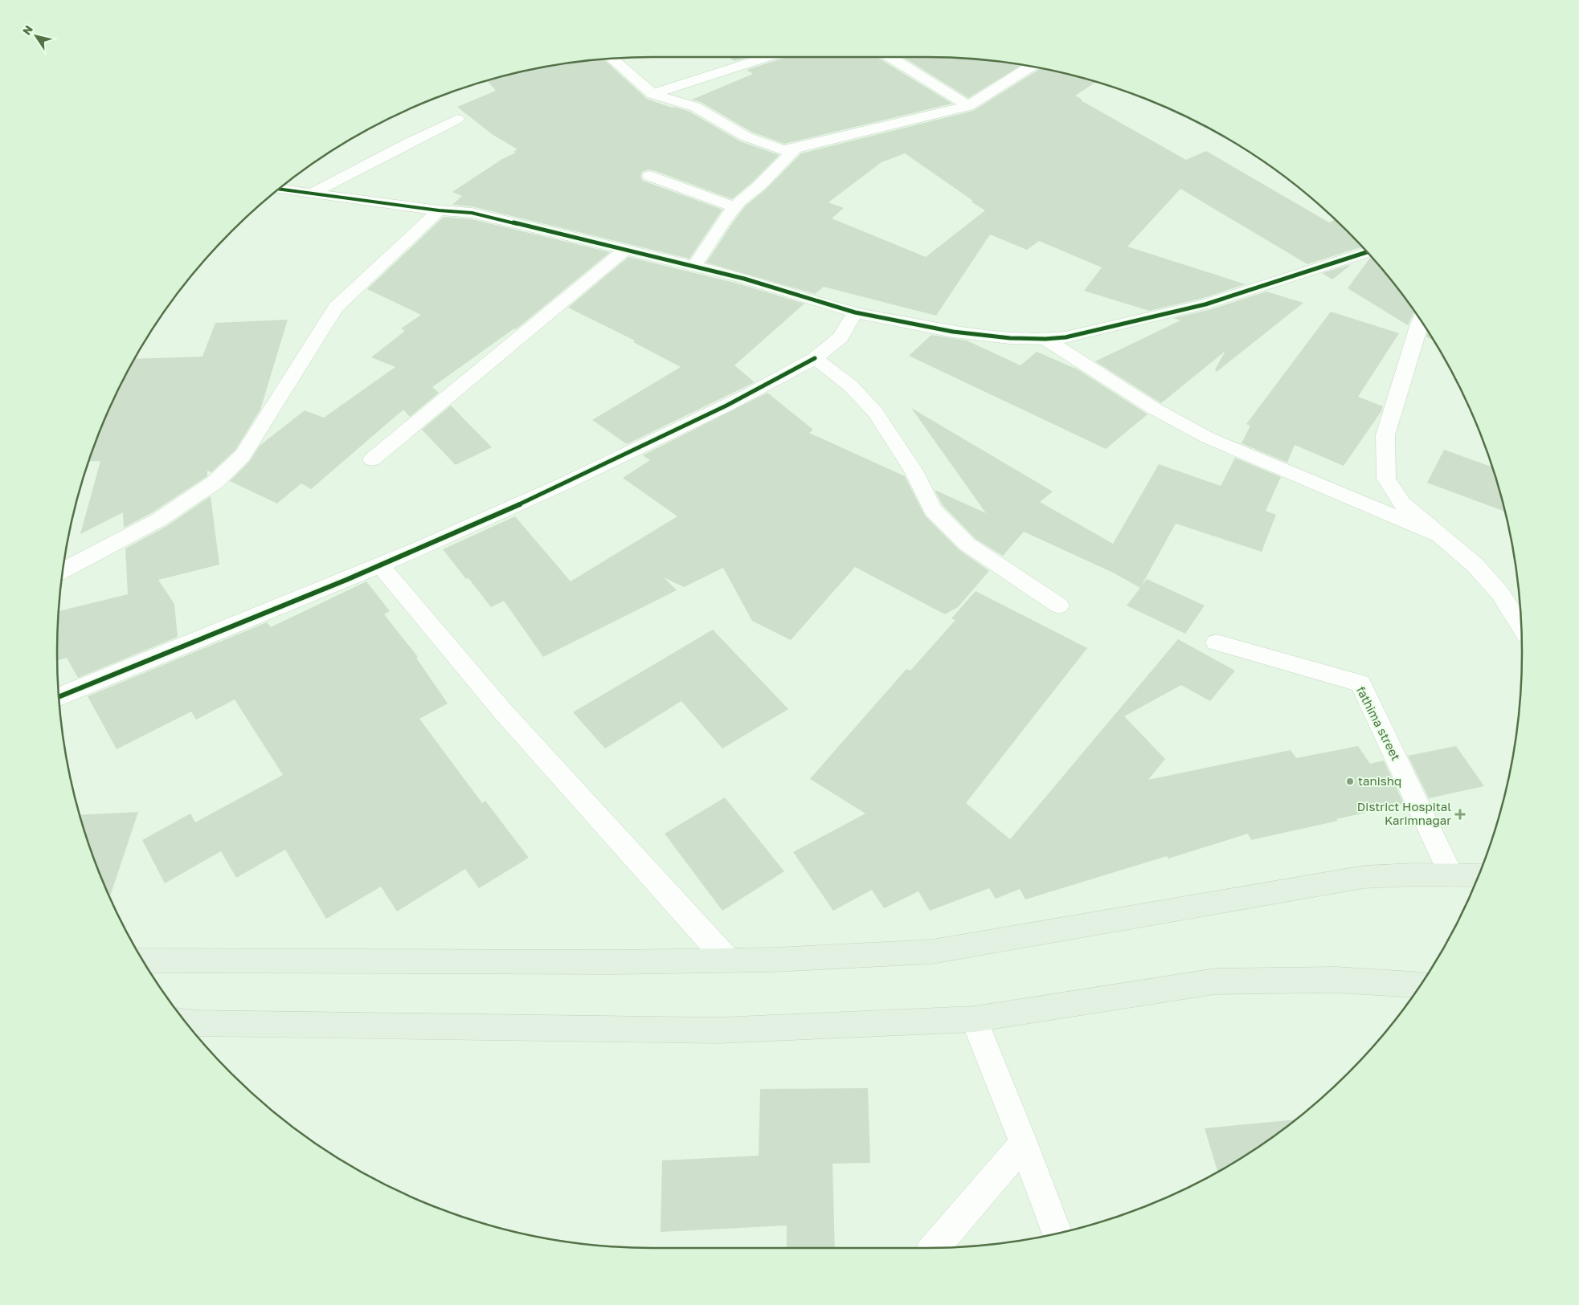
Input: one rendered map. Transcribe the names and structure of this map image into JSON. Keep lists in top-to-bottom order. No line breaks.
{"streets":{"street":["fathima street"]},"places":{"other":["tanishq"],"health":["District Hospital Karimnagar"]},"north":"top left"}
